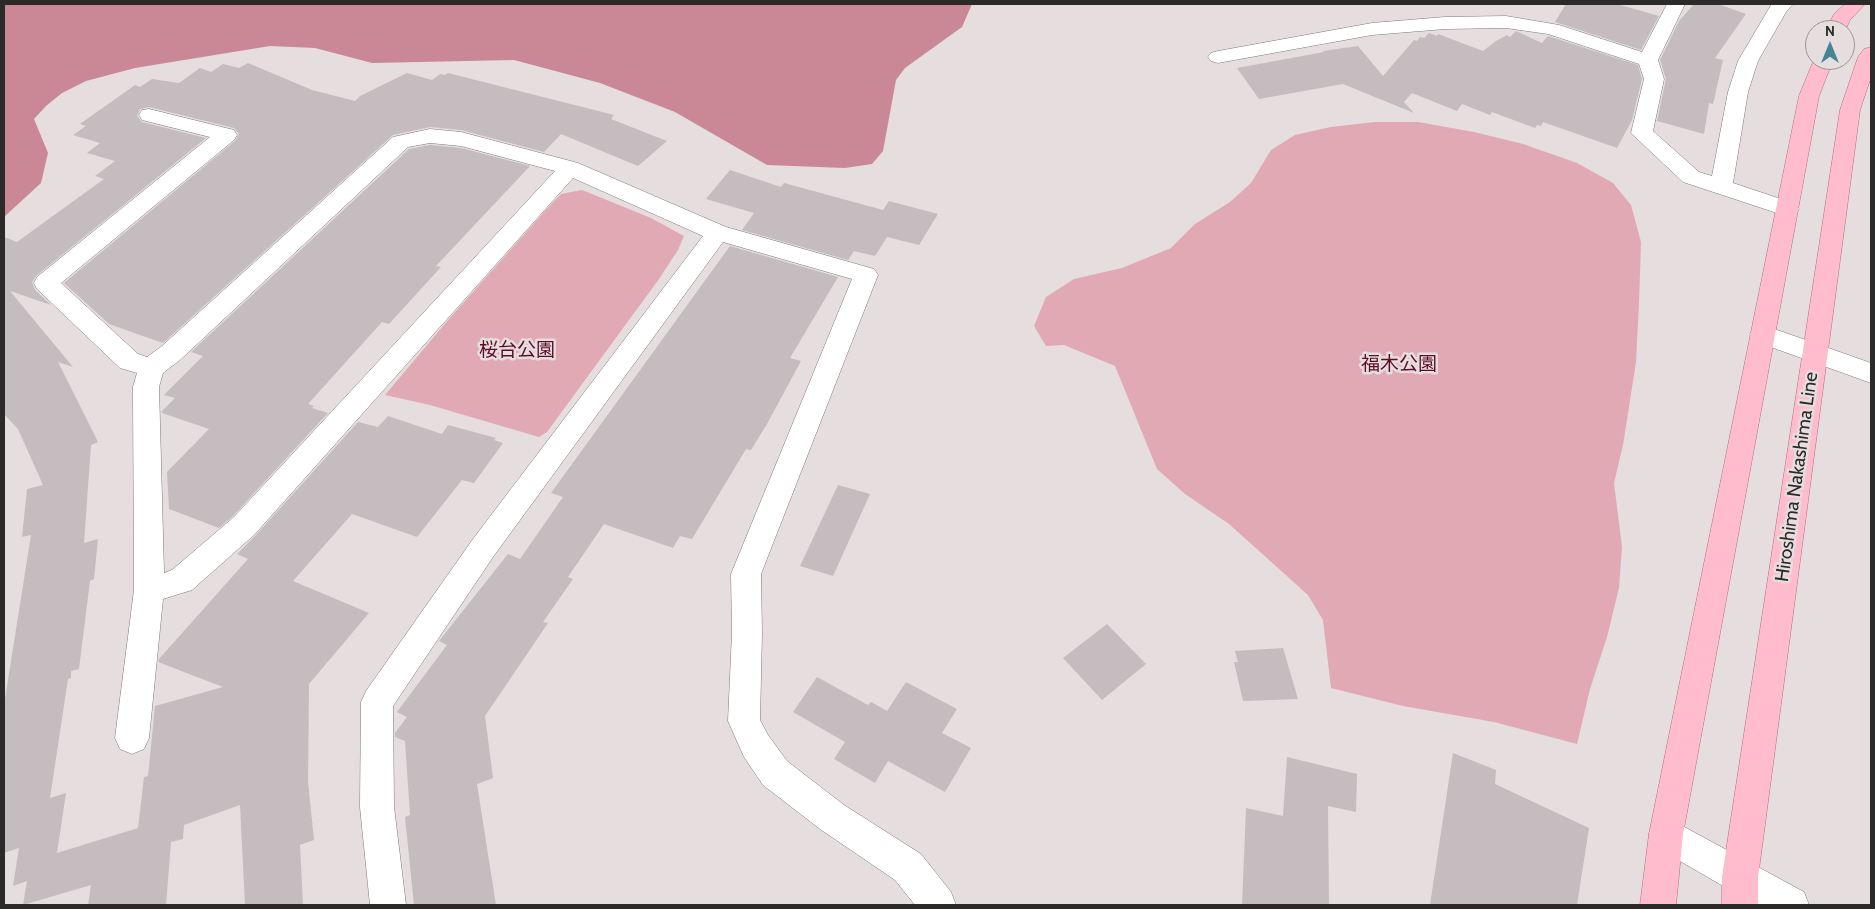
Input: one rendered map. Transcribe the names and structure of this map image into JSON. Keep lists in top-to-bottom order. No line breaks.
{"streets":{"main road":["Hiroshima Nakashima Line"]},"parks":["桜台公園","福木公園"],"north":"top"}
